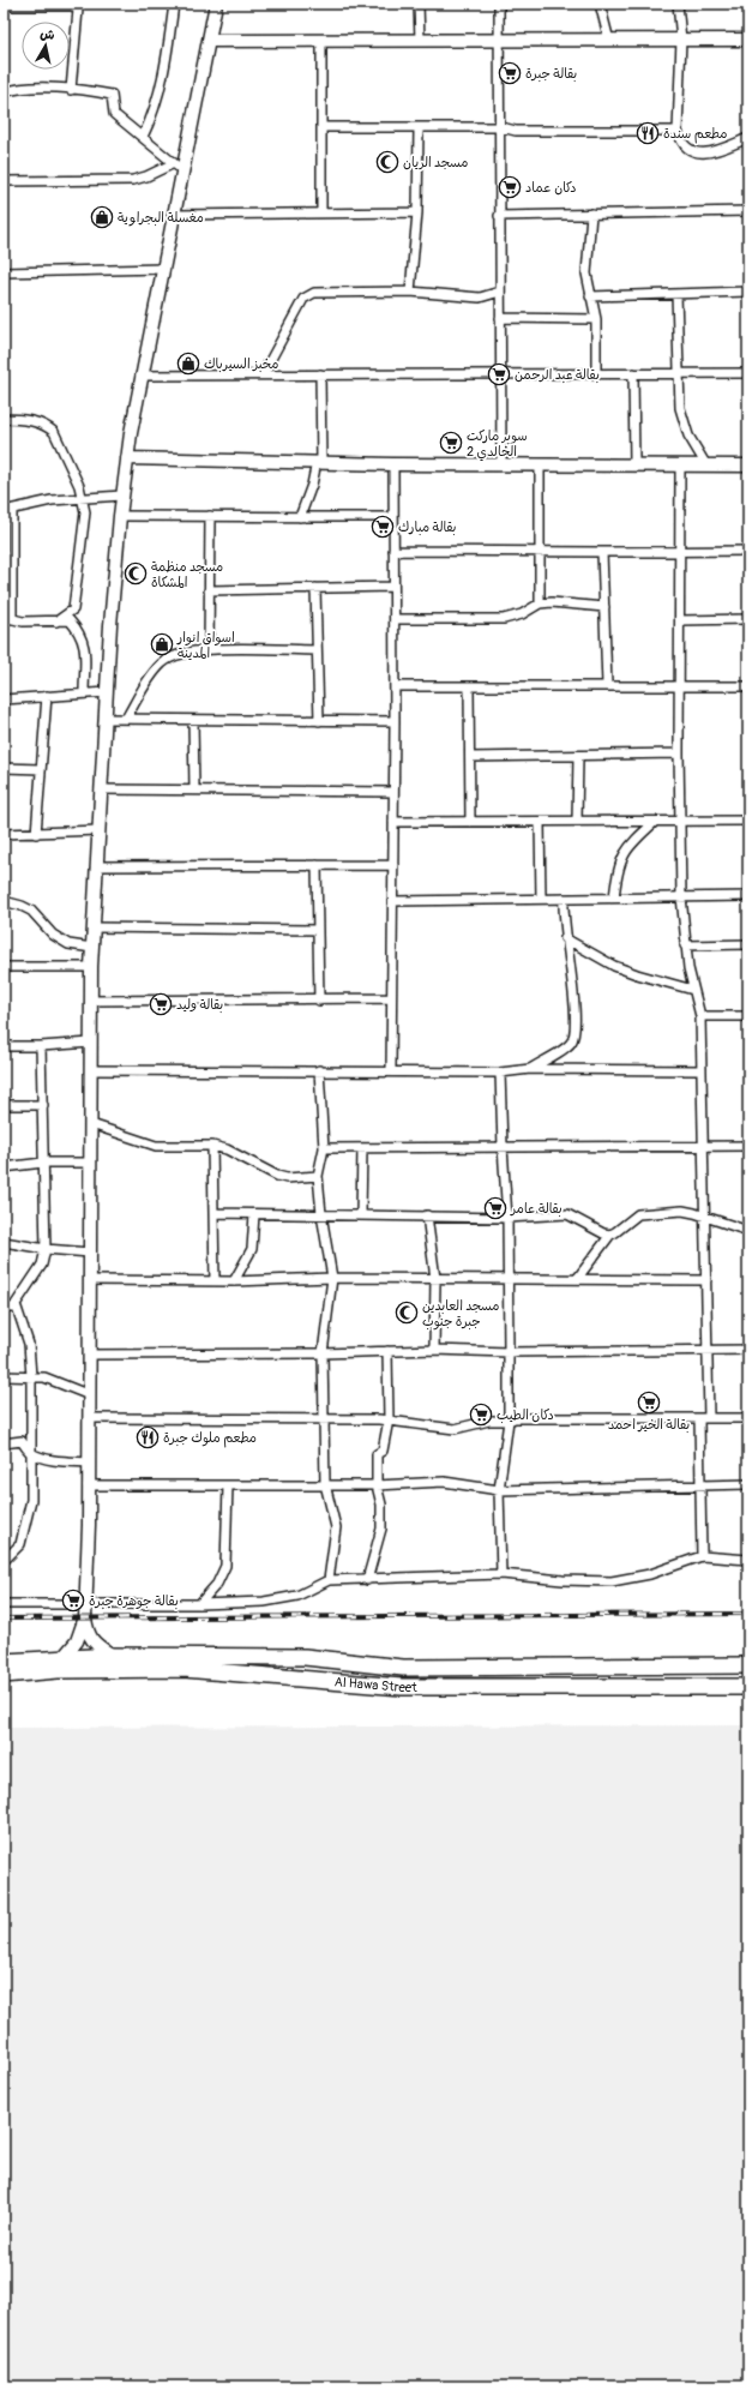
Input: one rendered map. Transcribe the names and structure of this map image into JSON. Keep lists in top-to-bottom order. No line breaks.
{"streets":{"highway":["Al Hawa Street"]},"places":{"supermarket":["بقالة جبرة","دكان عماد","بقالة عبد الرحمن","سوبر ماركت الخالدي 2","بقالة مبارك","بقالة وليد","بقالة عامر","بقالة الخير احمد","دكان الطيب","بقالة جوهرة جبرة"],"restaurant":["مطعم سندة","مطعم ملوك جبرة"],"mosque":["مسجد الريان","مسجد منظمة المشكاة","مسجد العابدين جبرة جنوب"],"shop":["مغسلة البجراوية","مخبز السيرباك","اسواق انوار المدينة"]},"north":"top"}
